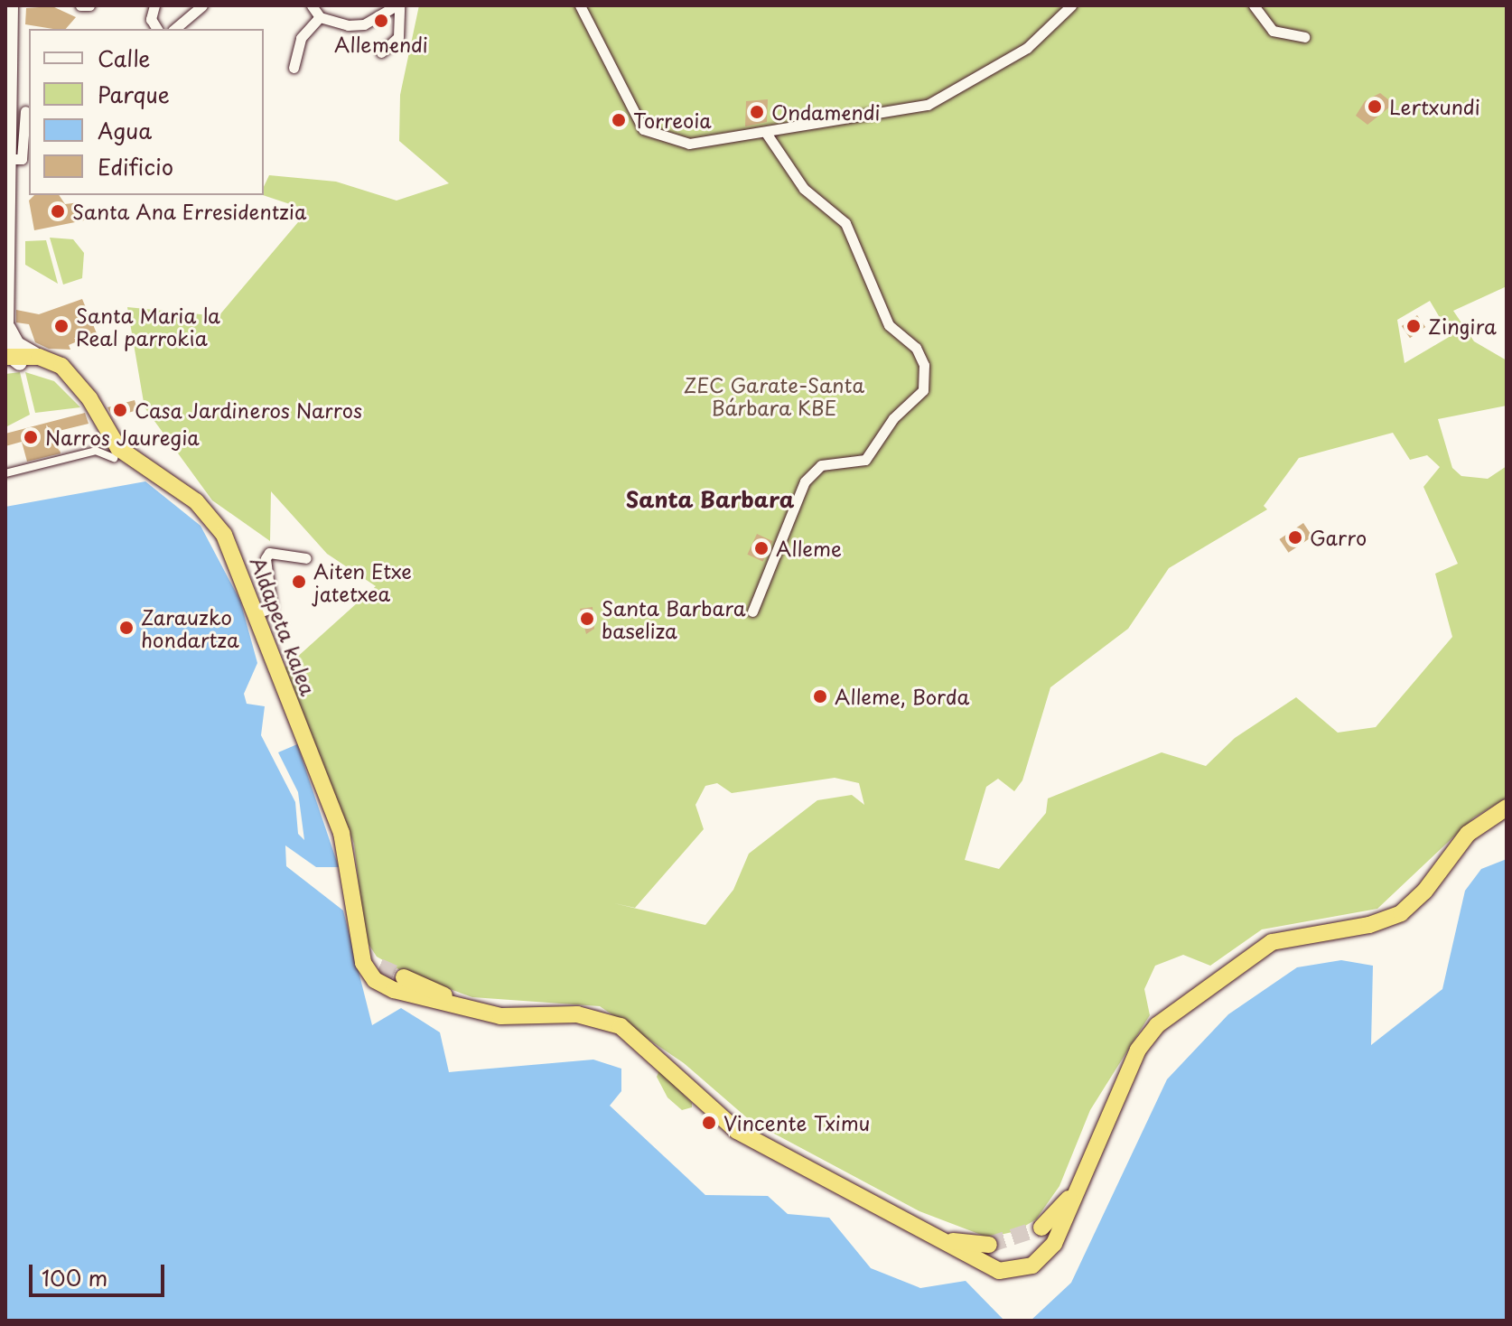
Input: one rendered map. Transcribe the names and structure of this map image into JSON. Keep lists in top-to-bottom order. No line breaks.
{"streets":{"highway":["Aldapeta kalea"]},"districts":["Santa Barbara"],"parks":["ZEC Garate-Santa Bárbara KBE"],"places":["Allemendi","Lertxundi","Ondamendi","Torreoia","Santa Ana Erresidentzia","Santa Maria la Real parrokia","Zingira","Casa Jardineros Narros","Narros Jauregia","Garro","Alleme","Aiten Etxe jatetxea","Santa Barbara baseliza","Zarauzko hondartza","Alleme, Borda","Vincente Tximu"],"legend":["Calle","Parque","Agua","Edificio"],"scale_bar":"100 m"}
